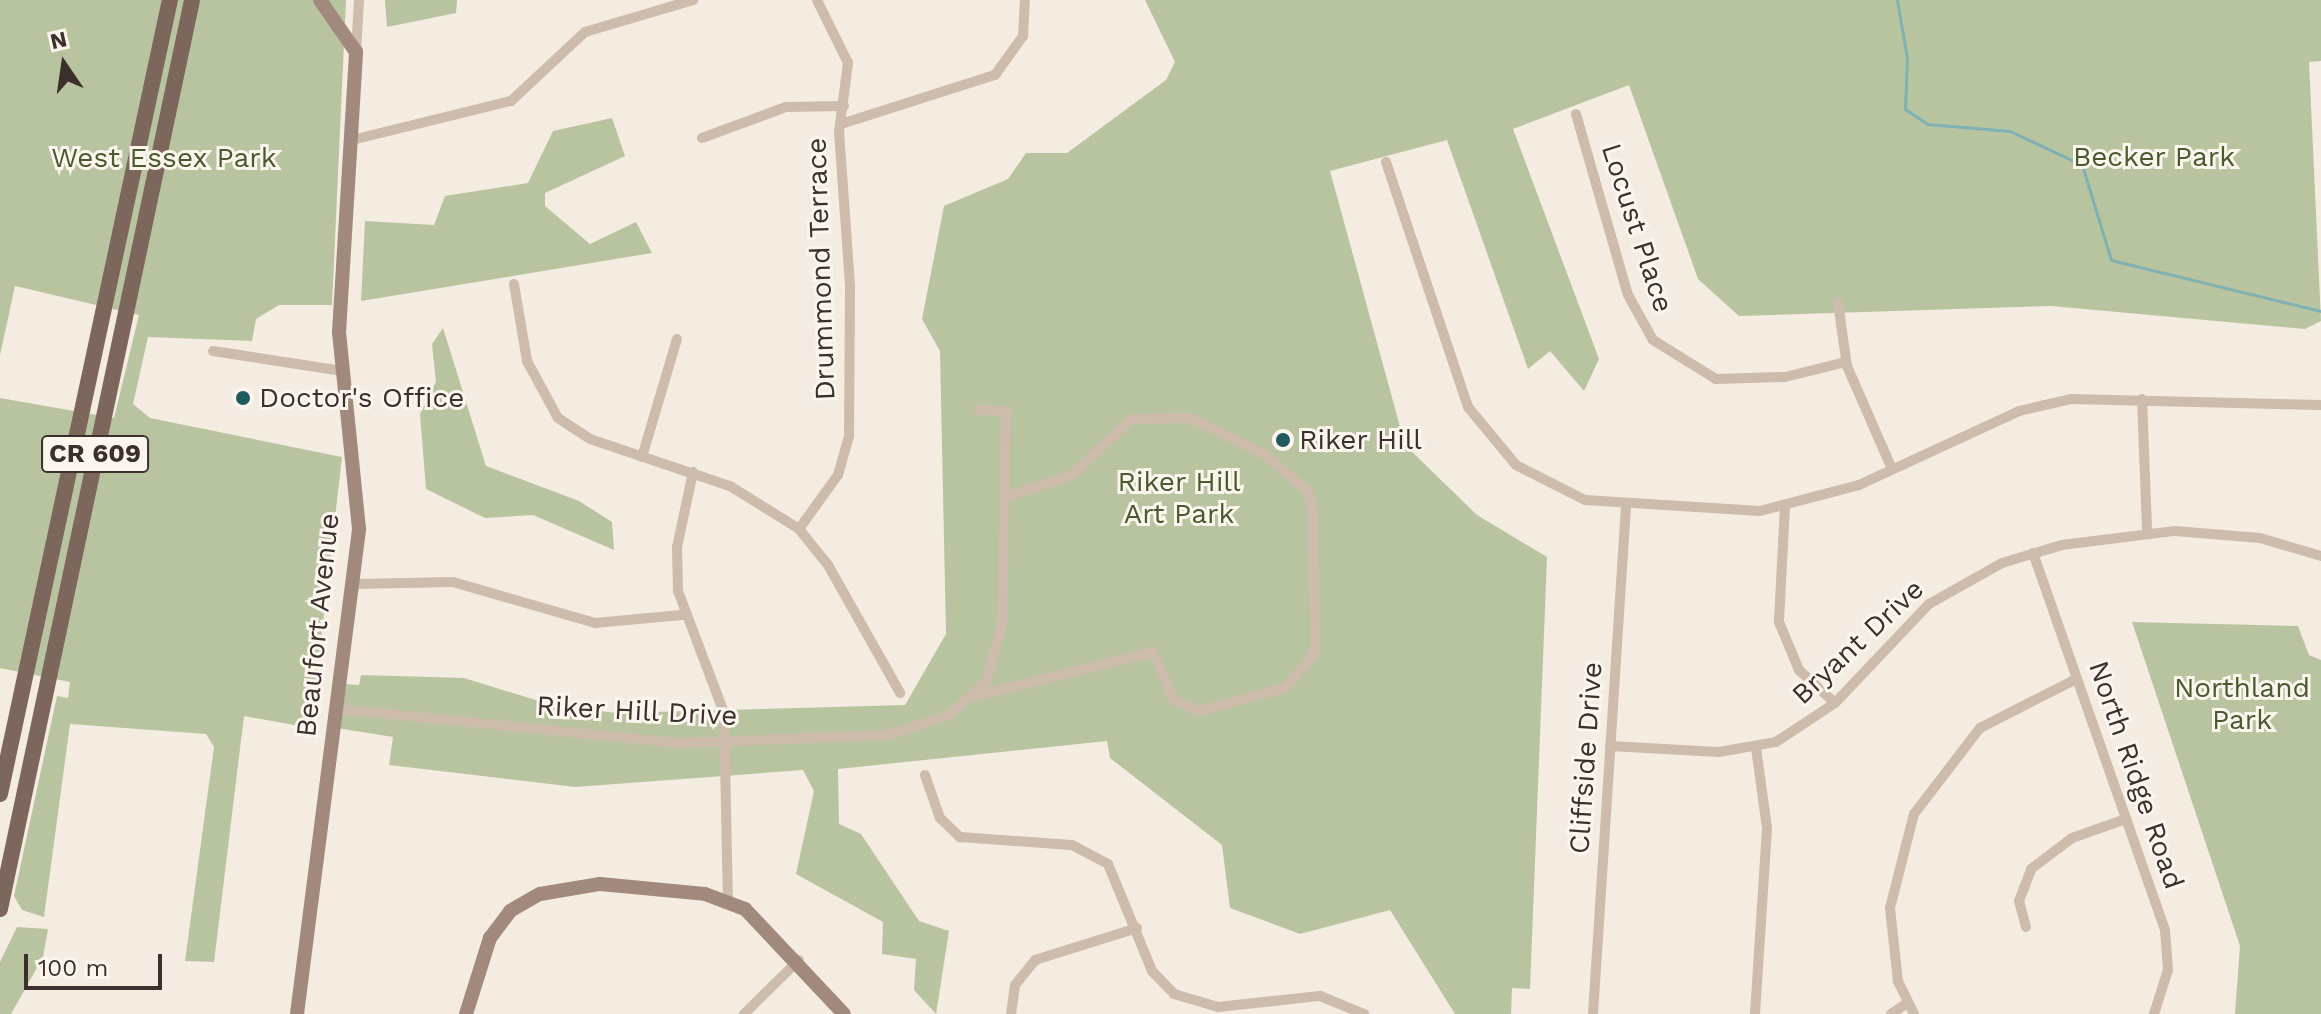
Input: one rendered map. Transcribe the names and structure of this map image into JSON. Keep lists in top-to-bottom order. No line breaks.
{"streets":{"main road":["CR 609"],"street":["Locust Place","Drummond Terrace","Beaufort Avenue","Bryant Drive","Riker Hill Drive","Cliffside Drive","North Ridge Road"]},"crossings":[["Beaufort Avenue","Riker Hill Drive"],["Bryant Drive","North Ridge Road"]],"parks":["Becker Park","West Essex Park","Riker Hill Art Park","Northland Park"],"places":["Doctor's Office","Riker Hill"],"scale_bar":"100 m","north":"top"}
